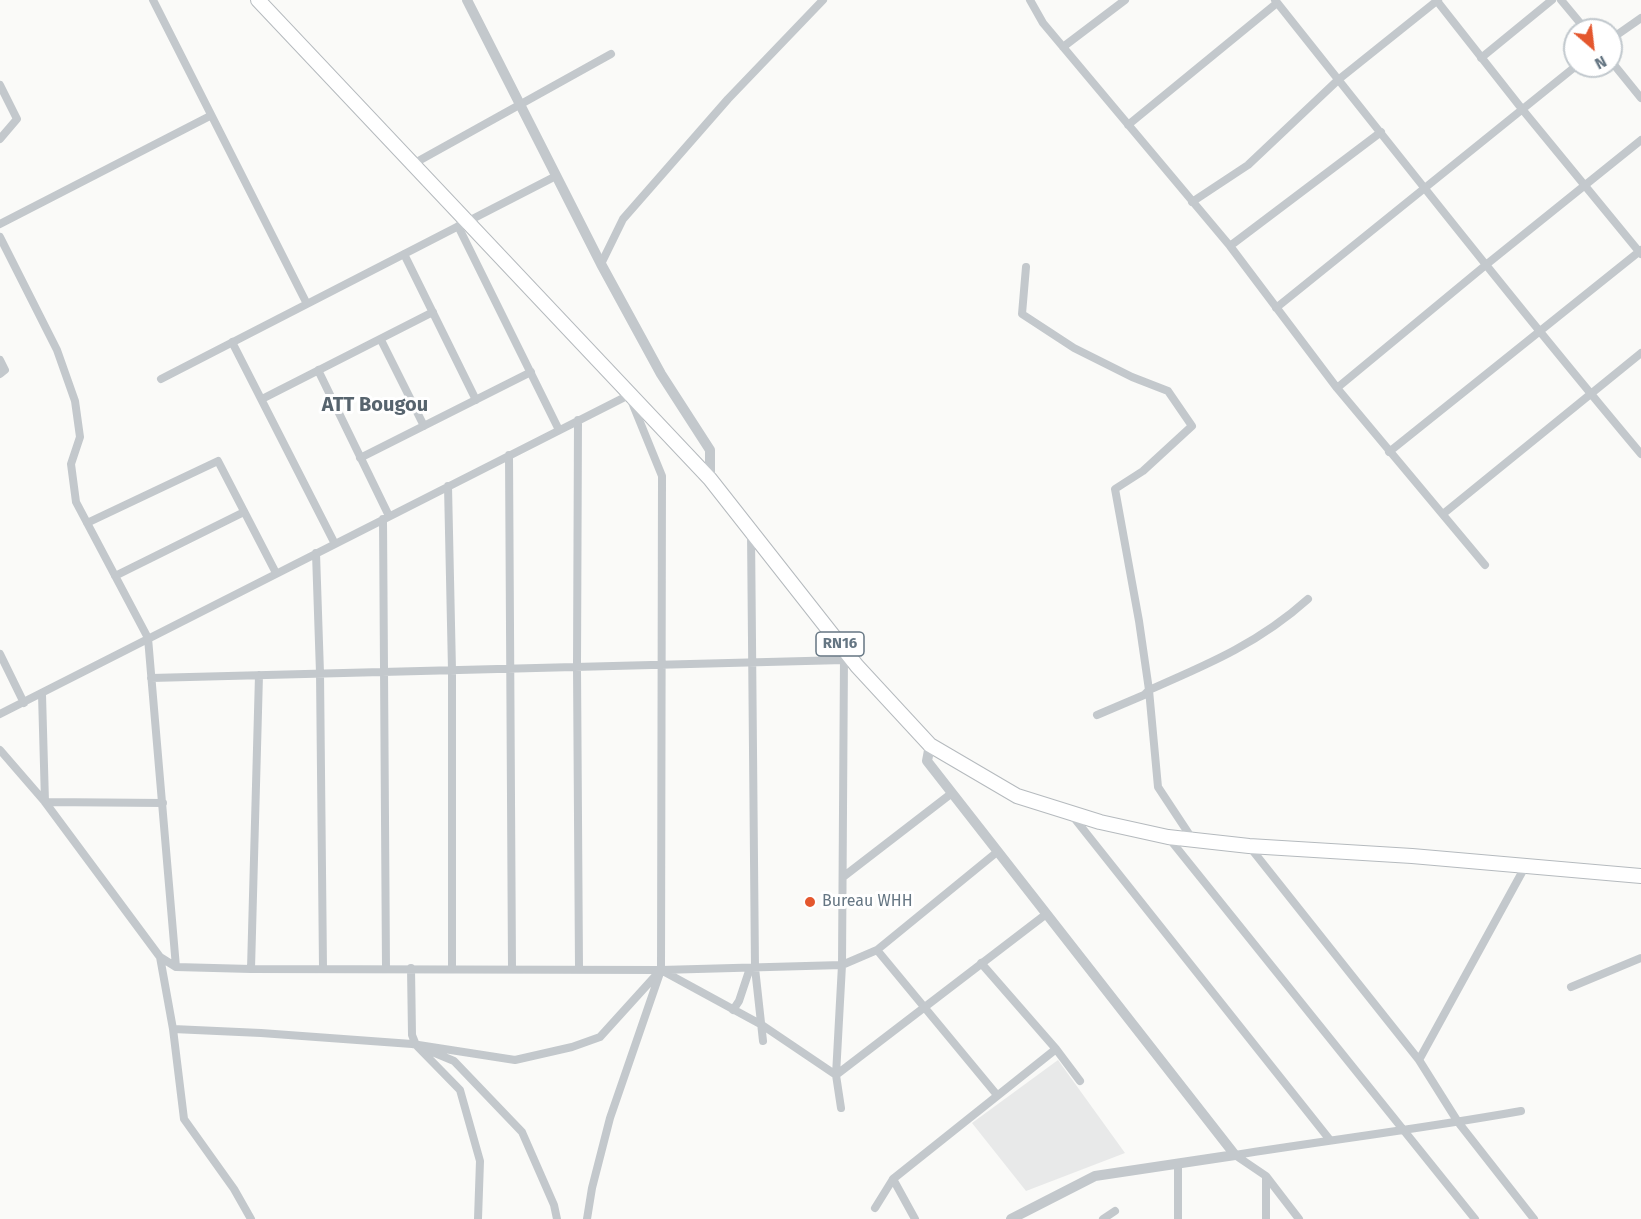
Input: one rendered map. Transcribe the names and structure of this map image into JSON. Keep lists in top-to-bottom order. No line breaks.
{"streets":{"main road":["RN16"]},"districts":["ATT Bougou"],"places":["Bureau WHH"],"north":"bottom right"}
